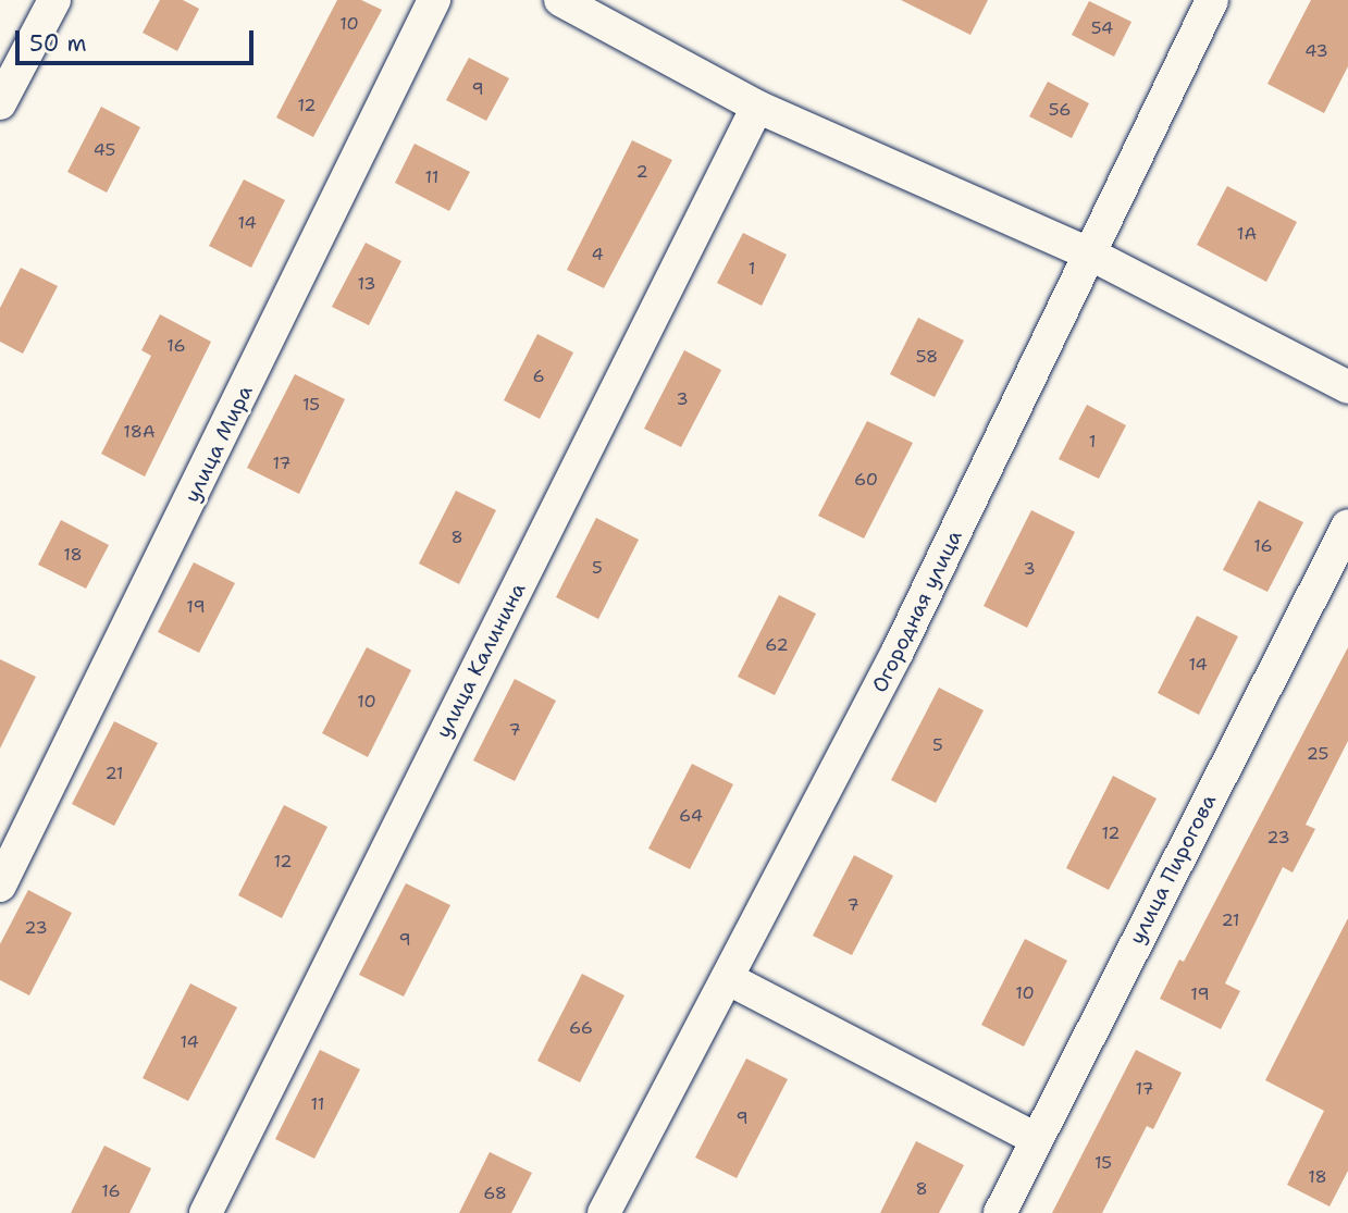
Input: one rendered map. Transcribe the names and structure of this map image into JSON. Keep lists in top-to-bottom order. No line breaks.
{"streets":{"street":["улица Мира","Огородная улица","улица Калинина","улица Пирогова"]},"house_numbers":["10","54","43","9","12","56","45","2","11","14","1А","4","1","13","16","58","6","3","15","18А","1","17","60","8","16","18","5","3","19","62","14","10","7","5","25","21","64","12","23","12","7","21","23","9","10","19","66","14","17","11","9","15","18","8","16","68"],"scale_bar":"50 m"}
